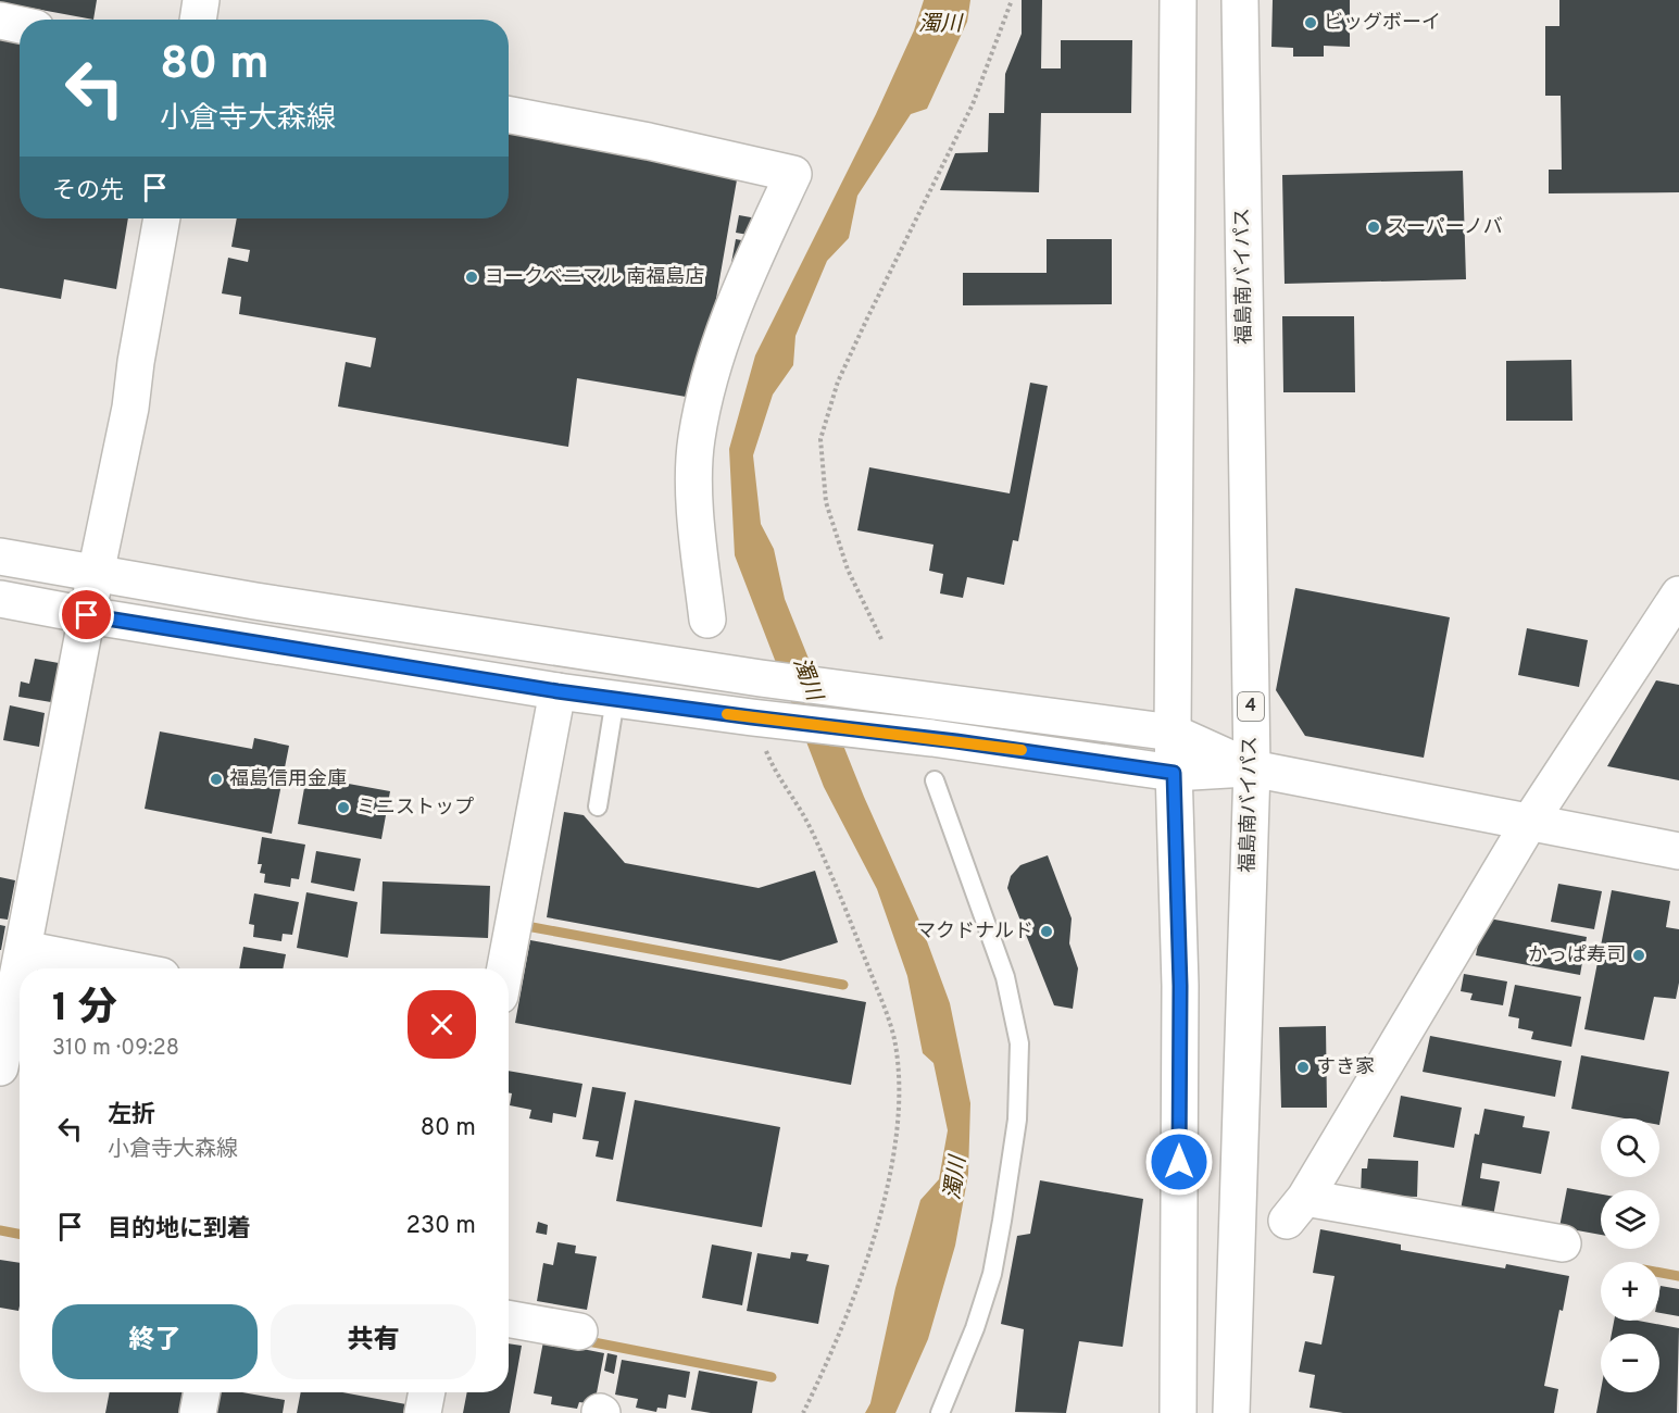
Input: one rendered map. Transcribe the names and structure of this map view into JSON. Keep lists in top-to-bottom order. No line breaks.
{"streets":{"main road":["福島南バイパス","4"]},"water":["濁川"],"places":["ビッグボーイ","スーパーノバ","ヨークベニマル 南福島店","福島信用金庫","ミニストップ","マクドナルド","かっぱ寿司","すき家"],"page":{"turn":["80 m","小倉寺大森線"],"then":"その先","heading":["1 分","310 m · 09:28"],"list":[{"name":"左折","note":"小倉寺大森線","value":"80 m"},{"name":"目的地に到着","value":"230 m"}],"map_buttons":["+","−"],"buttons":["終了","共有"]}}
